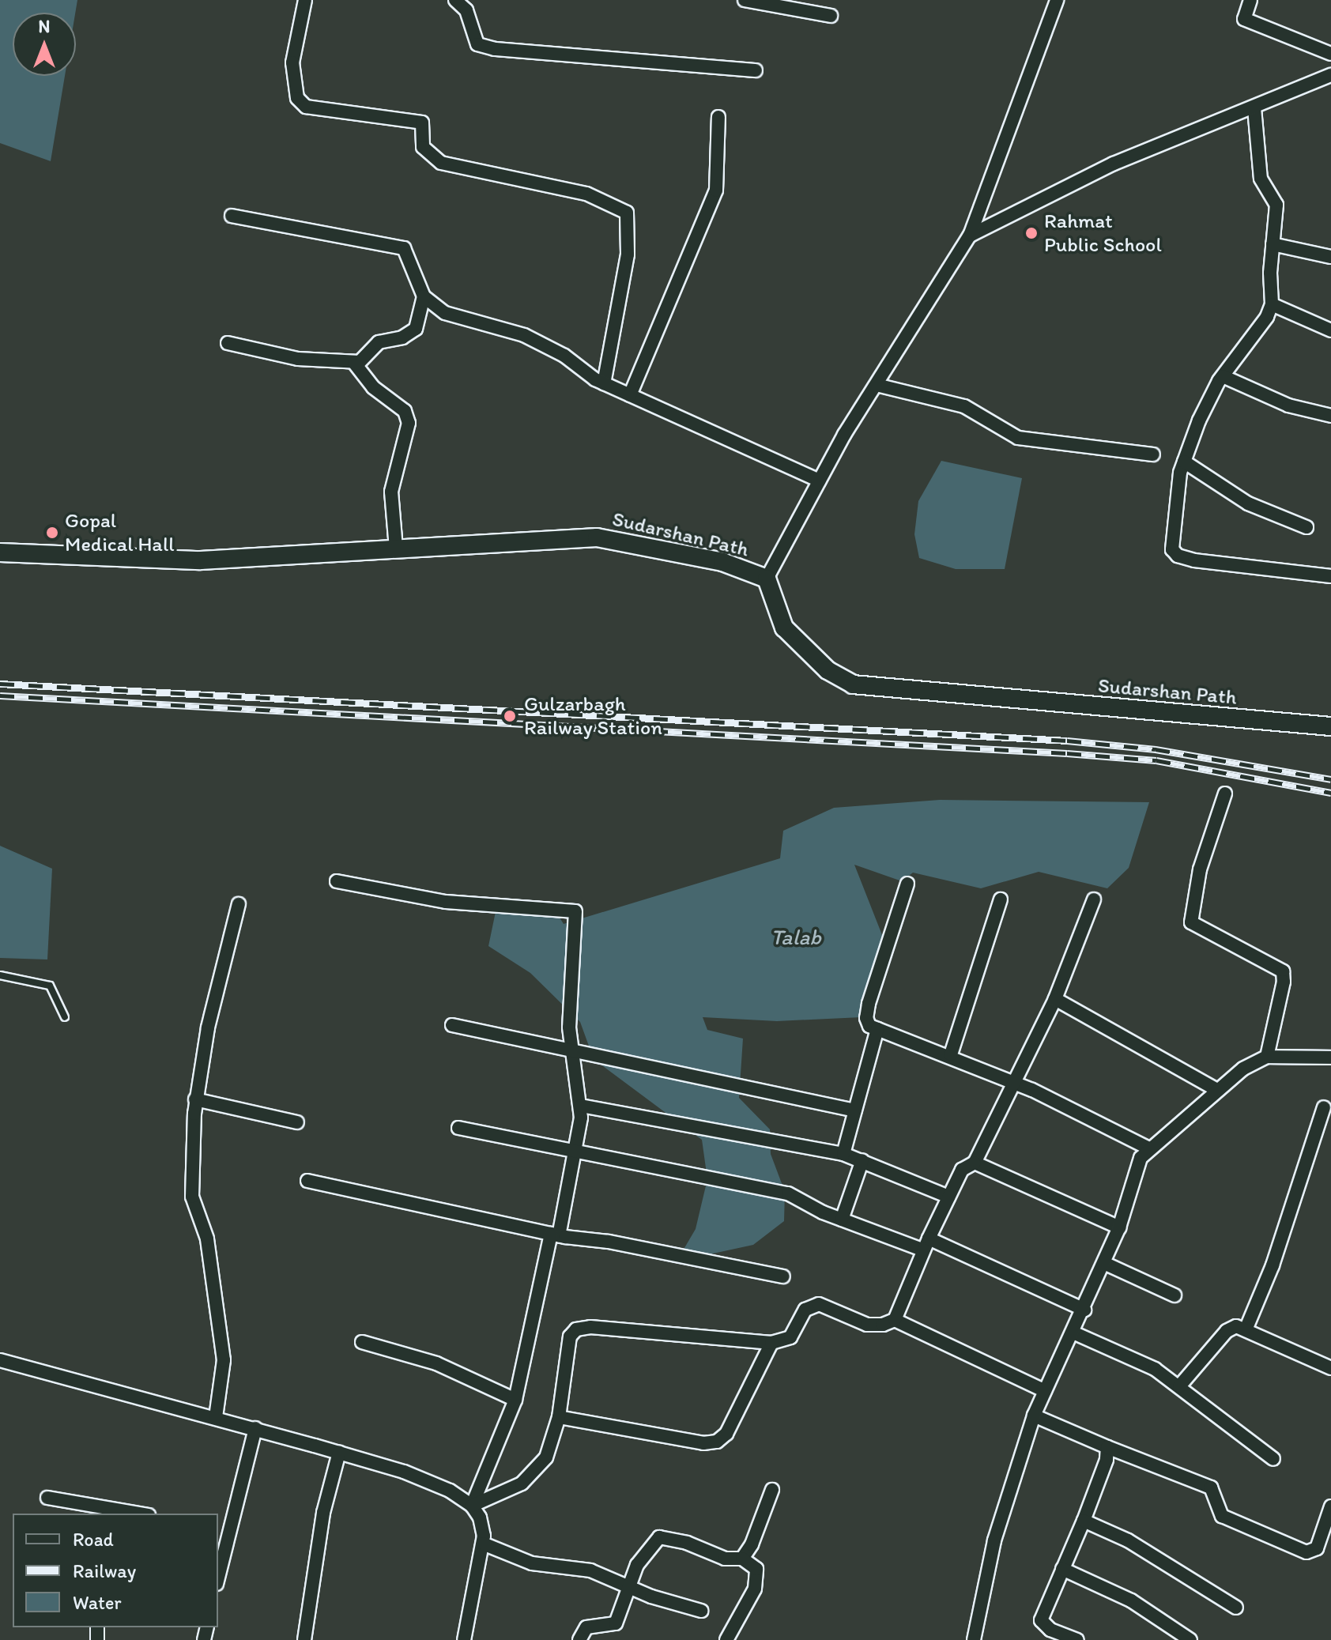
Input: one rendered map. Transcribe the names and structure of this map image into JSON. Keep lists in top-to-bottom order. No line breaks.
{"streets":{"main road":["Sudarshan Path"]},"water":["Talab"],"places":["Rahmat Public School","Gopal Medical Hall","Gulzarbagh Railway Station"],"legend":["Road","Railway","Water"],"north":"top"}
